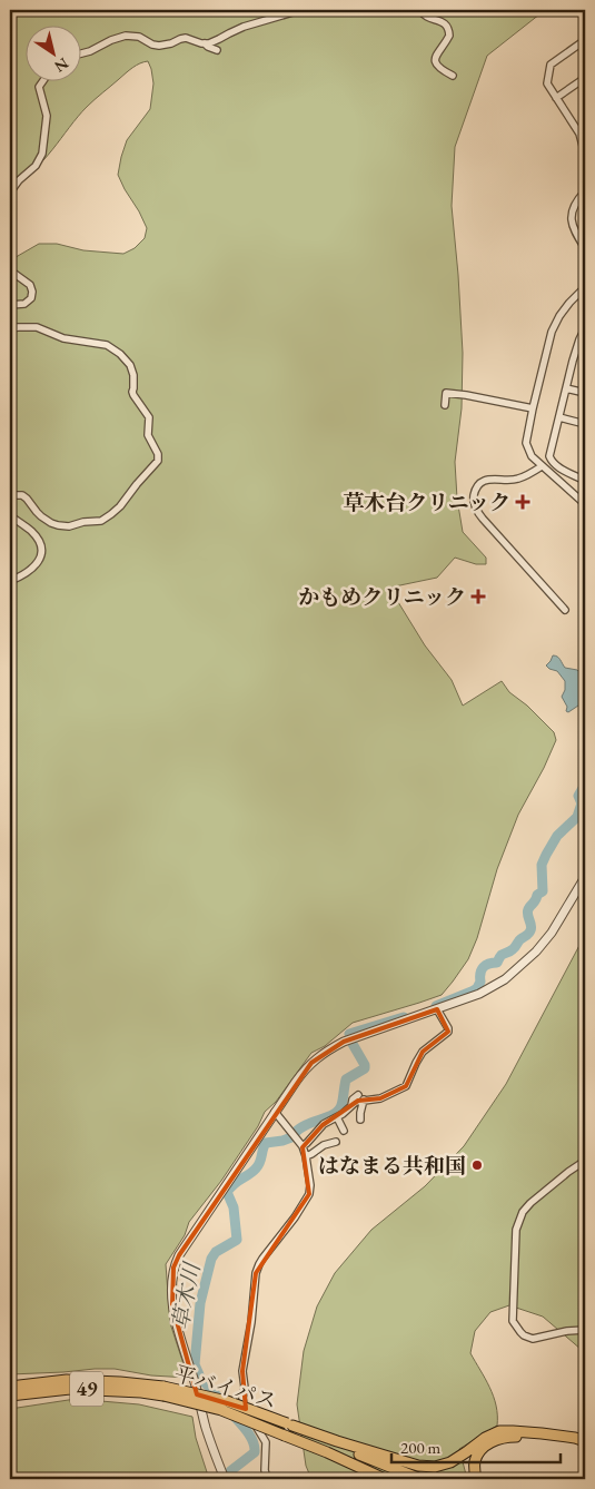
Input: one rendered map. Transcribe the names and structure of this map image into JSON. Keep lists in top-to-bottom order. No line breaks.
{"streets":{"highway":["平バイパス","49"]},"water":["草木川"],"places":{"health":["草木台クリニック","かもめクリニック"],"other":["はなまる共和国"]},"scale_bar":"200 m","north":"bottom right"}
